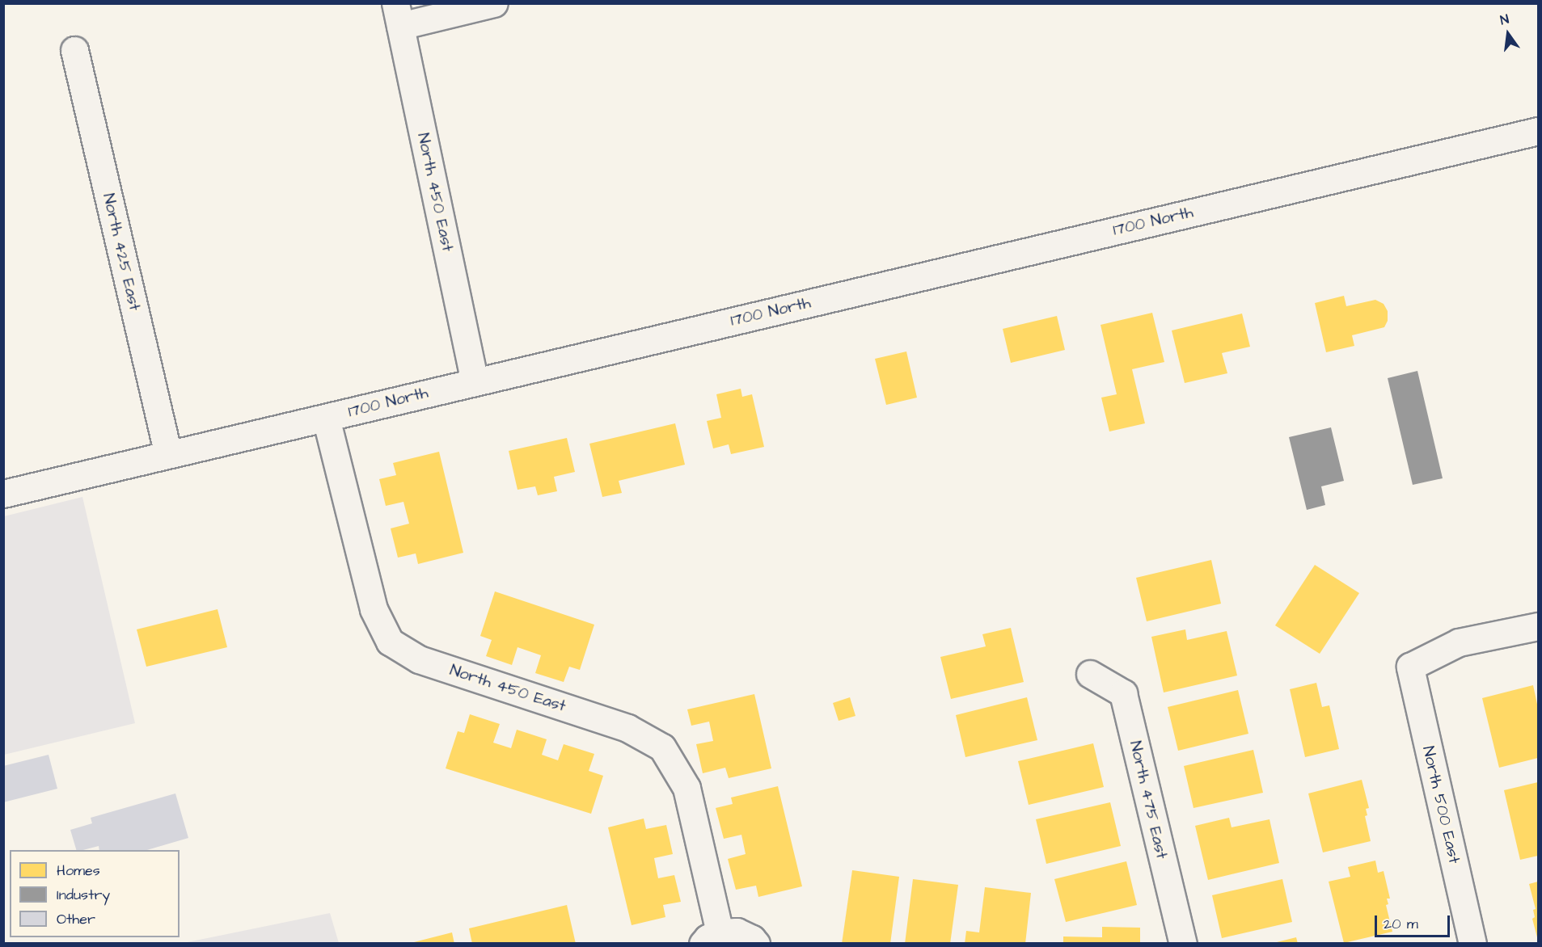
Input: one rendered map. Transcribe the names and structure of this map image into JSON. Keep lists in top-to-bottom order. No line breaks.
{"streets":{"street":["North 450 East","1700 North","North 425 East","North 475 East","North 500 East"]},"crossings":[["North 450 East","1700 North"],["1700 North","North 425 East"]],"legend":["Homes","Industry","Other"],"scale_bar":"20 m","north":"top"}
